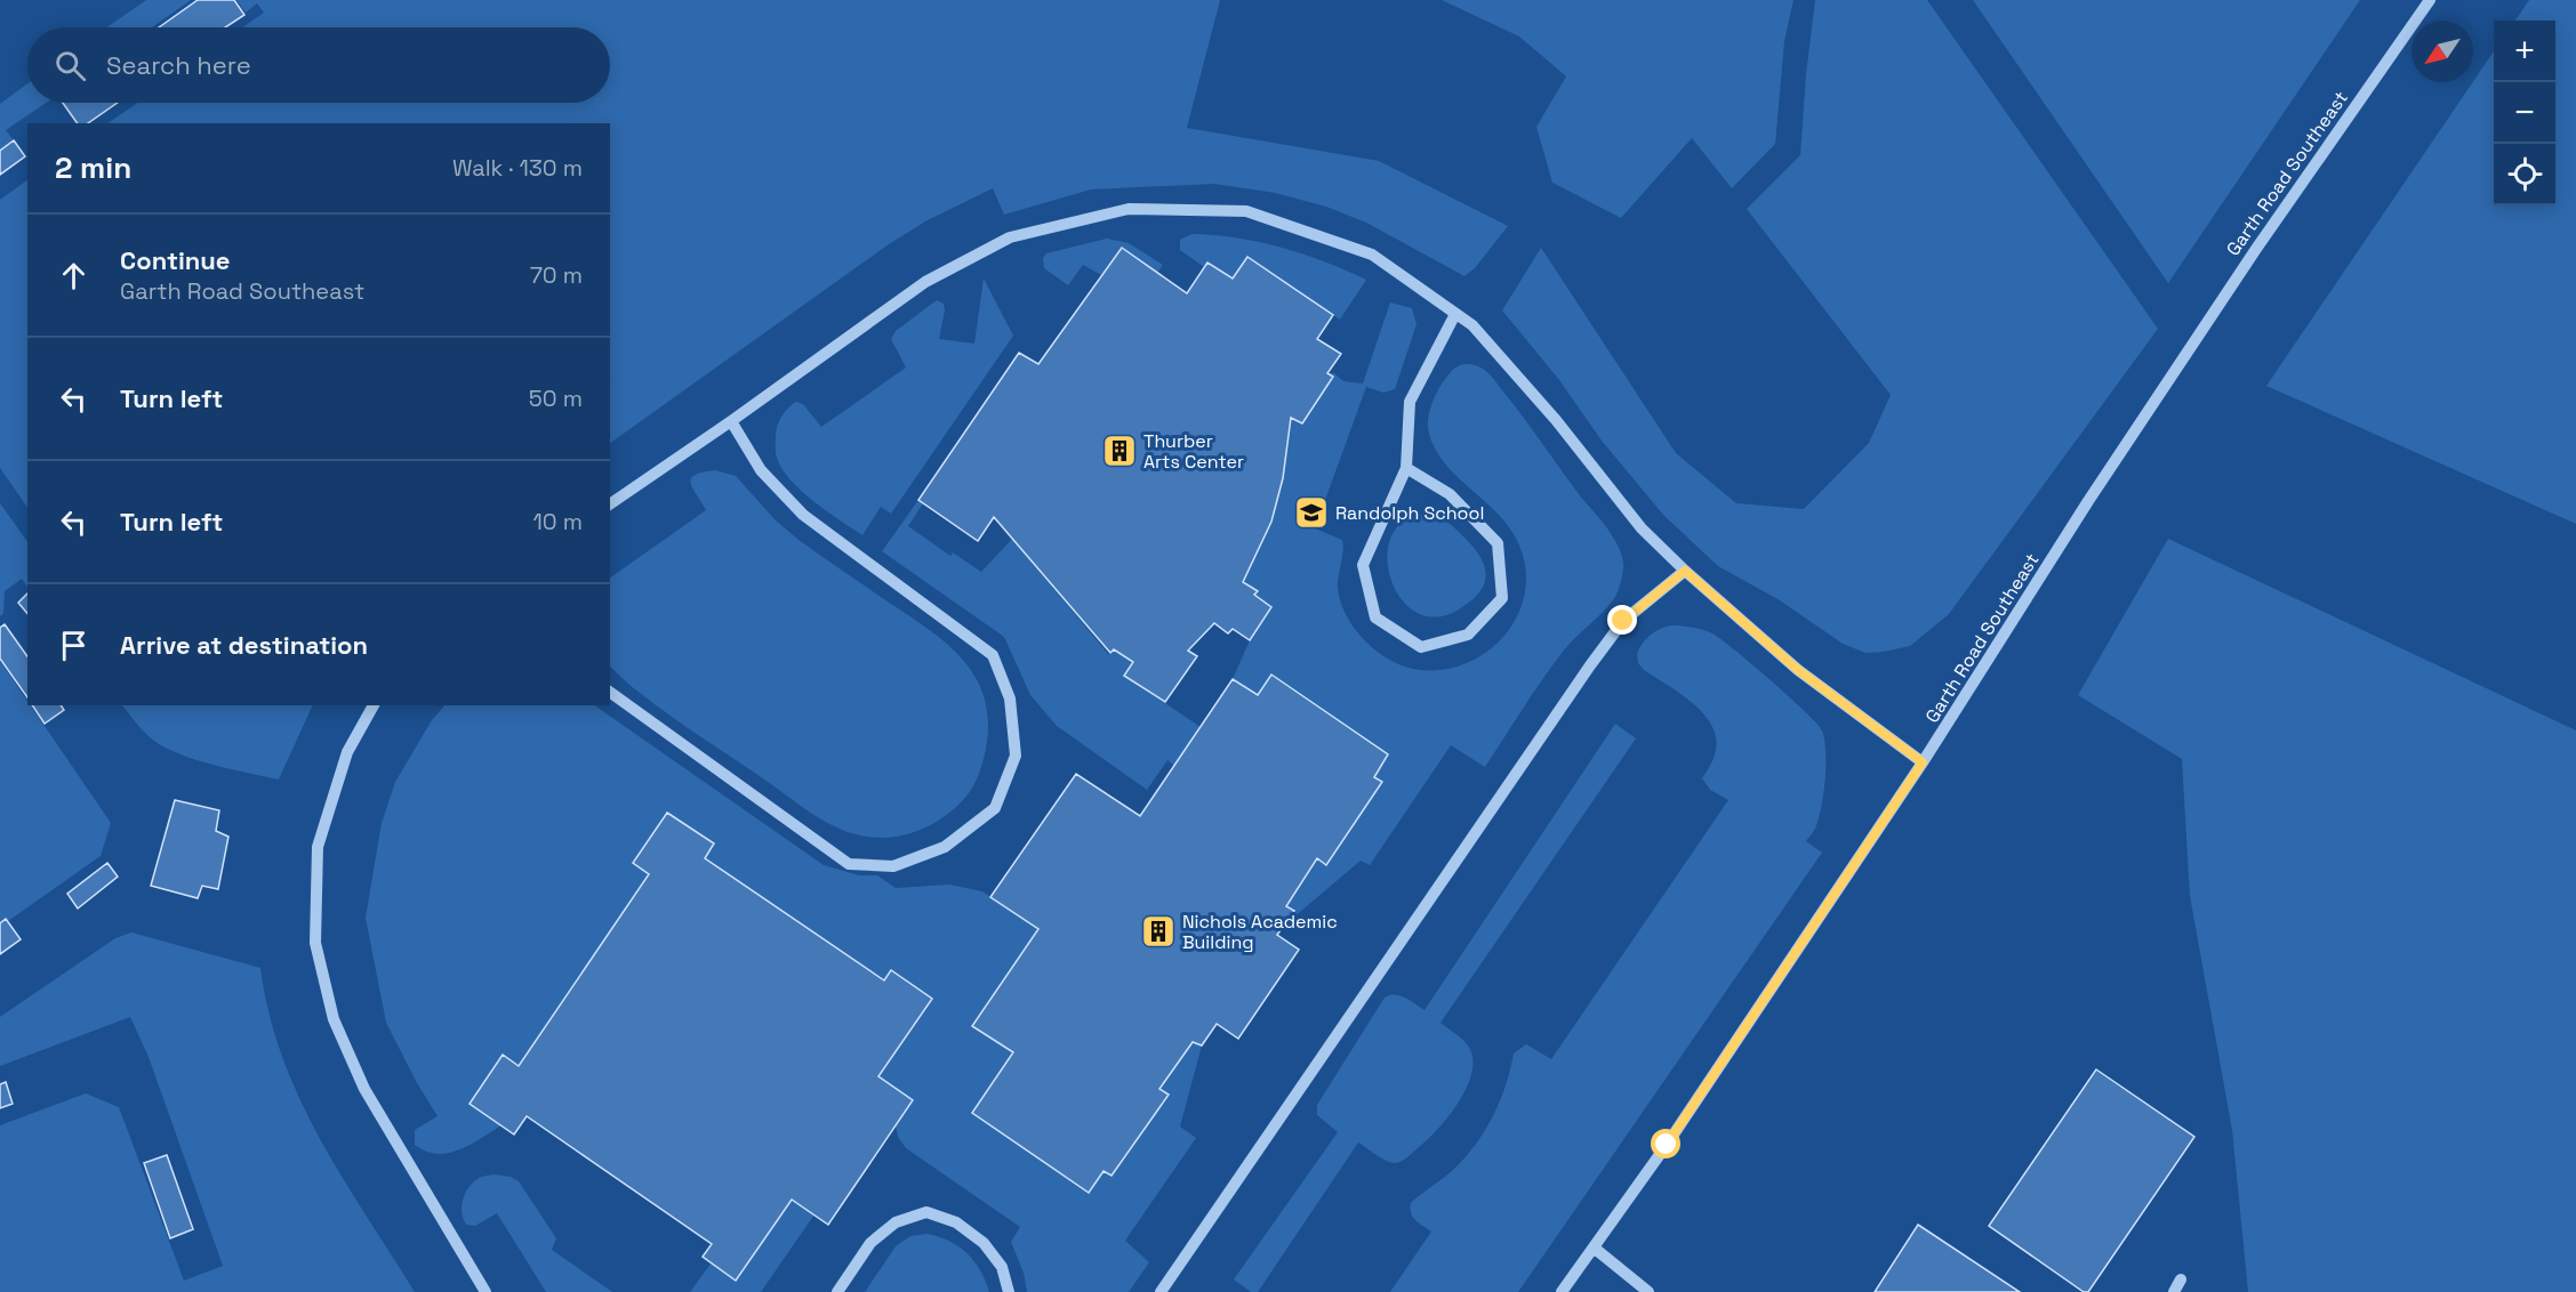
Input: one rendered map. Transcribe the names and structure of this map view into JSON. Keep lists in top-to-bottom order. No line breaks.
{"streets":{"street":["Garth Road Southeast"]},"places":{"building":["Thurber Arts Center","Nichols Academic Building"],"school or university":["Randolph School"]},"north":"bottom left","page":{"map_buttons":["+","−"],"search":"Search here","heading":["2 min","Walk · 130 m"],"list":[["Continue","Garth Road Southeast","70 m"],["Turn left","50 m"],["Turn left","10 m"],"Arrive at destination"]}}
